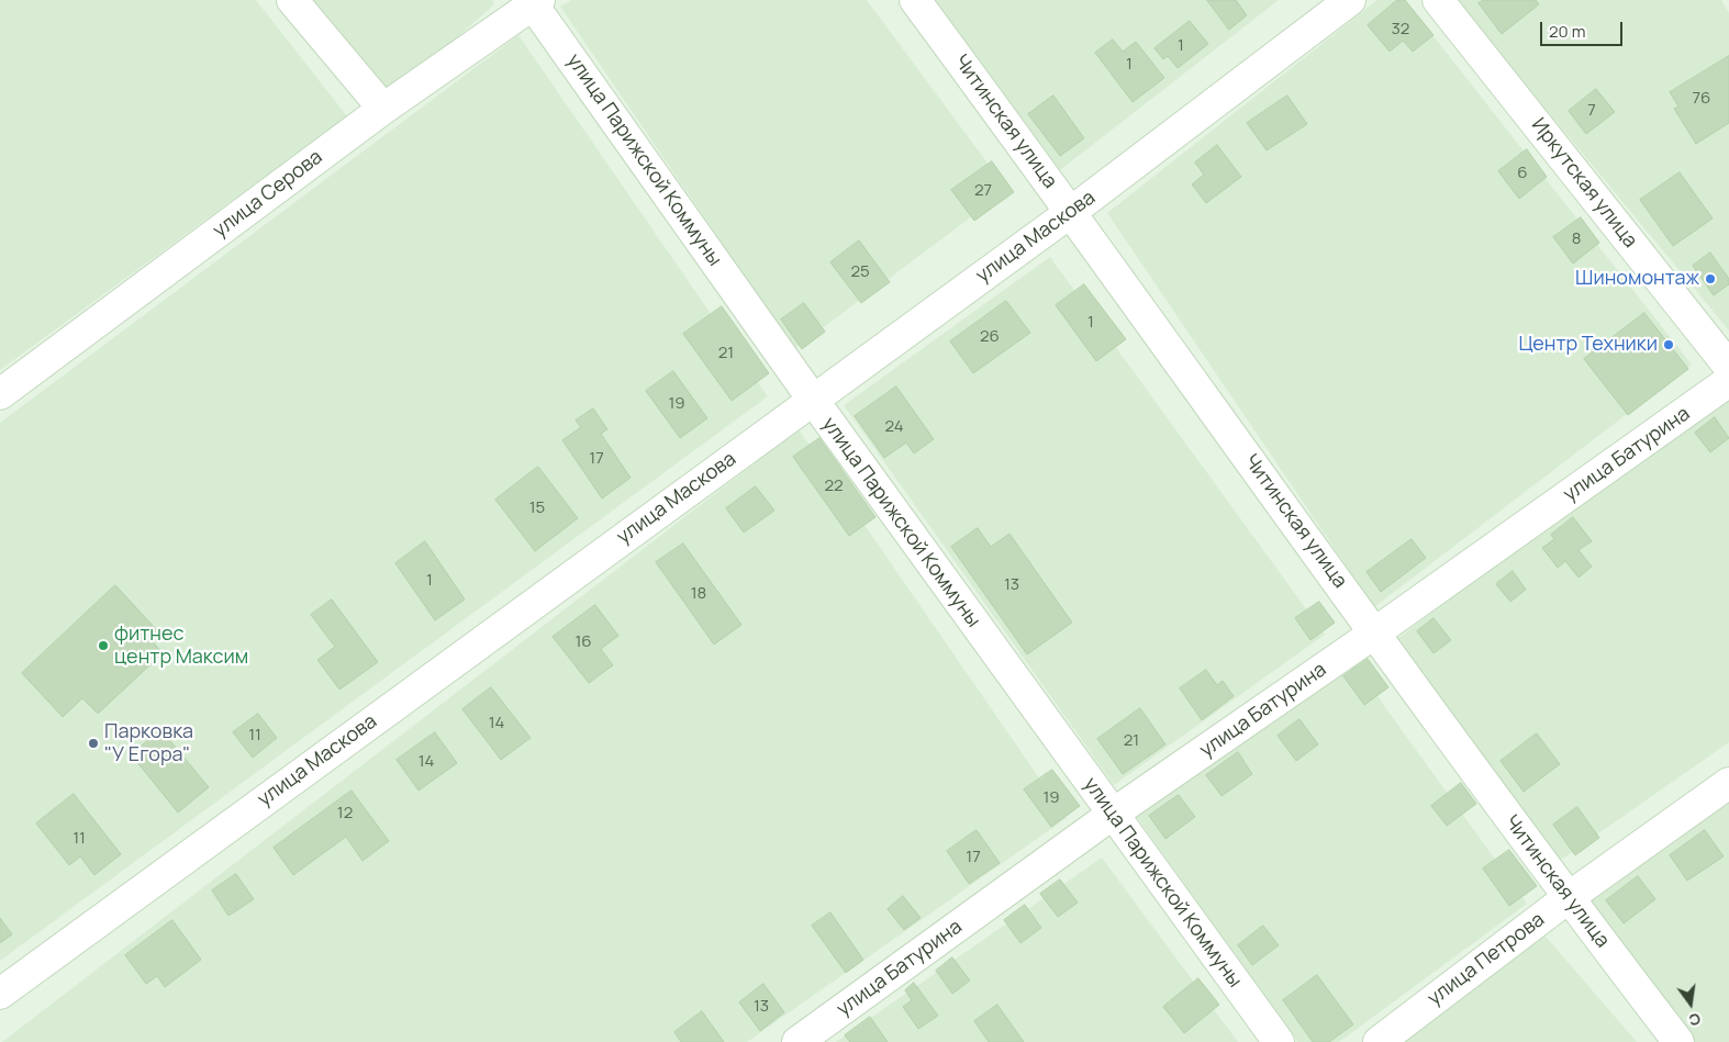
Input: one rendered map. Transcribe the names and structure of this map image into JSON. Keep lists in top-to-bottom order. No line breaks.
{"streets":{"street":["Читинская улица","улица Парижской Коммуны","Иркутская улица","улица Серова","улица Маскова","улица Батурина","улица Петрова"]},"crossings":[["Читинская улица","улица Маскова"],["Читинская улица","улица Батурина"],["Читинская улица","улица Петрова"],["улица Парижской Коммуны","улица Серова"],["улица Парижской Коммуны","улица Маскова"],["улица Парижской Коммуны","улица Батурина"]],"places":["Шиномонтаж","Центр Техники","фитнес центр Максим","Парковка \"У Егора\""],"house_numbers":["32","1","1","76","7","6","27","8","25","1","26","21","19","24","17","22","15","1","13","18","16","14","11","21","14","19","12","11","17","13"],"scale_bar":"20 m","north":"bottom"}
